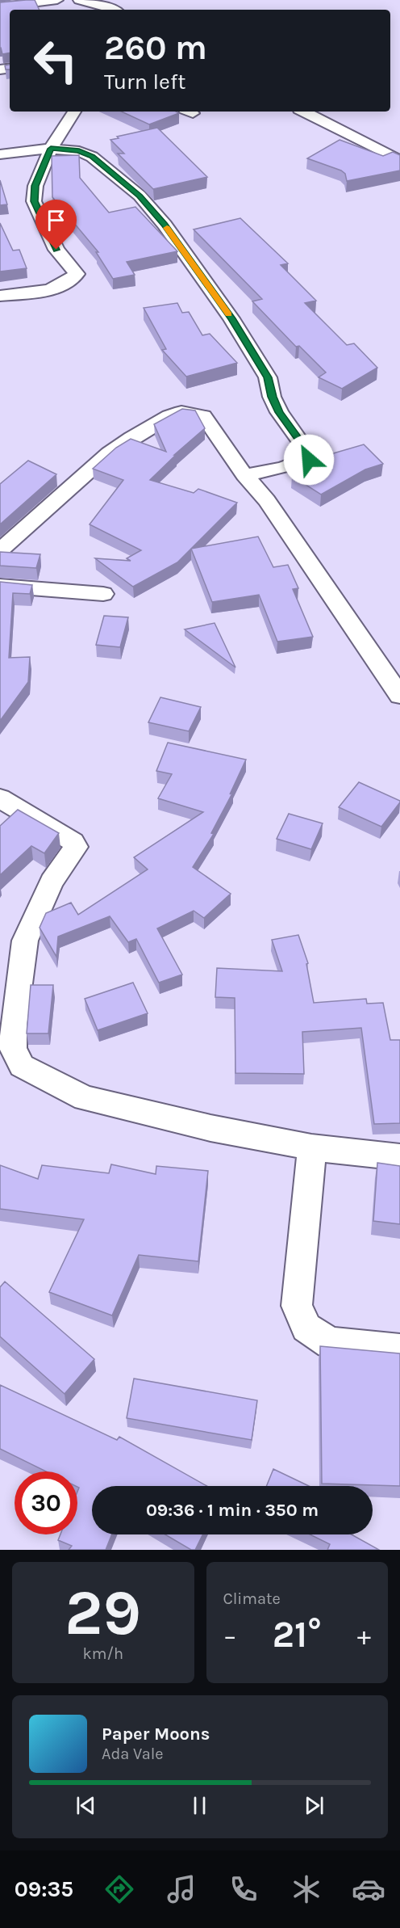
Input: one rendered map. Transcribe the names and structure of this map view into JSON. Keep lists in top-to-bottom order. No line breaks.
{"page":{"turn":["260 m","Turn left"],"limit":"30","trip":"09:36 · 1 min · 350 m","tile":[["29","km/h"],"Climate"],"heat":["−","21°","+"],"song":["Paper Moons","Ada Vale"],"tabs":"09:35"}}
